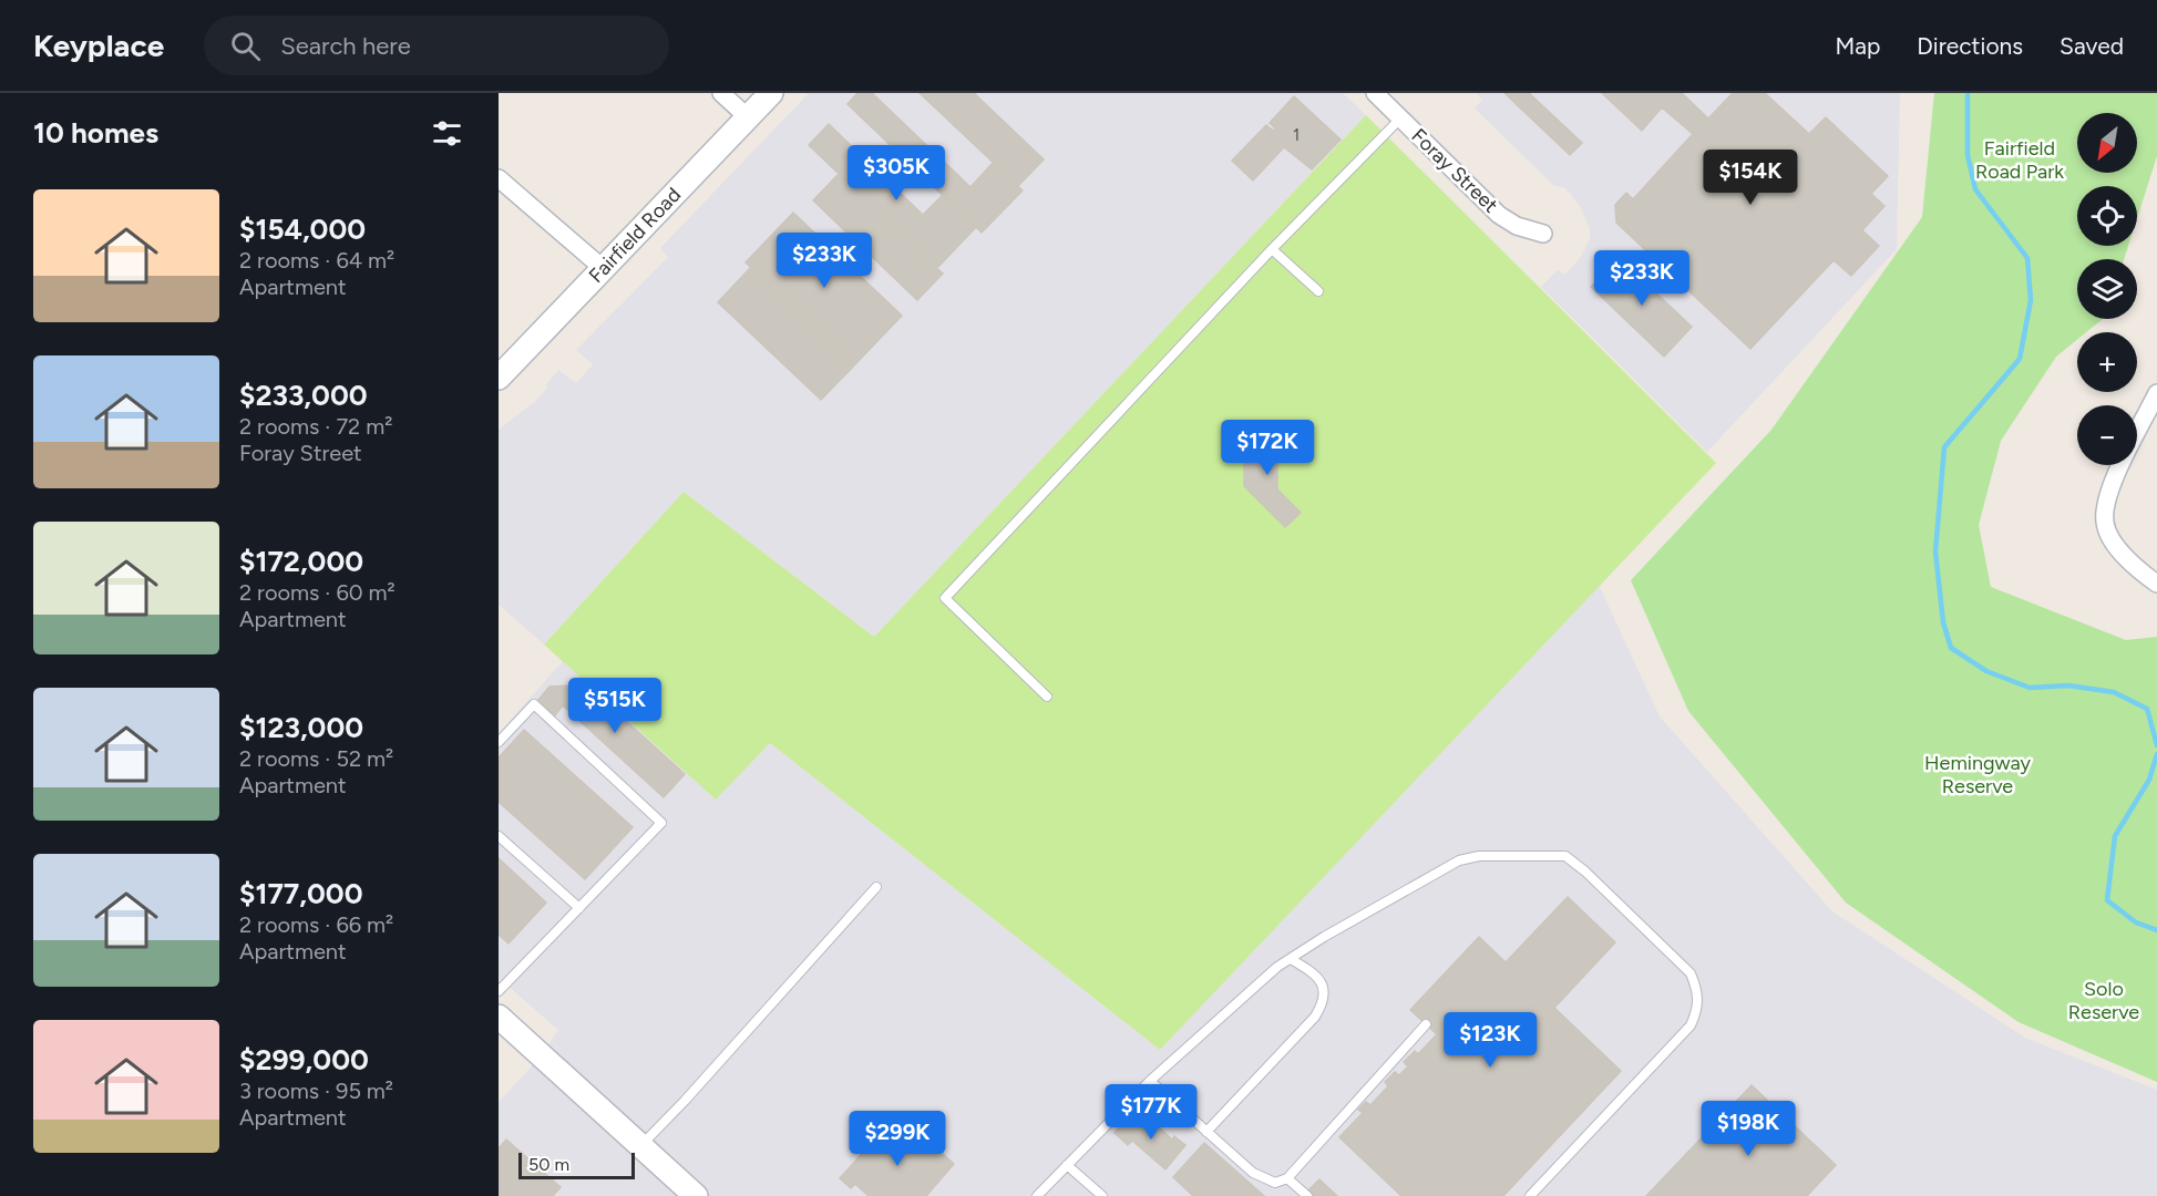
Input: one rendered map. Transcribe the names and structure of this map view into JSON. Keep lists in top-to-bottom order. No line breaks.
{"streets":{"main road":["Fairfield Road"],"street":["Foray Street"]},"parks":["Fairfield Road Park","Hemingway Reserve","Solo Reserve"],"house_numbers":["1"],"scale_bar":"50 m","north":"bottom left","page":{"header":"Keyplace","search":"Search here","nav":["Map","Directions","Saved"],"heading":"10 homes","map_buttons":["+","−"],"price":["$305K","$154K","$233K","$233K","$172K","$515K","$123K","$177K","$198K","$299K"],"list":[{"name":"$154,000","note":"2 rooms · 64 m² · Apartment"},{"name":"$233,000","note":"2 rooms · 72 m² · Foray Street"},{"name":"$172,000","note":"2 rooms · 60 m² · Apartment"},{"name":"$123,000","note":"2 rooms · 52 m² · Apartment"},{"name":"$177,000","note":"2 rooms · 66 m² · Apartment"},{"name":"$299,000","note":"3 rooms · 95 m² · Apartment"}],"scale":"50 m"}}
